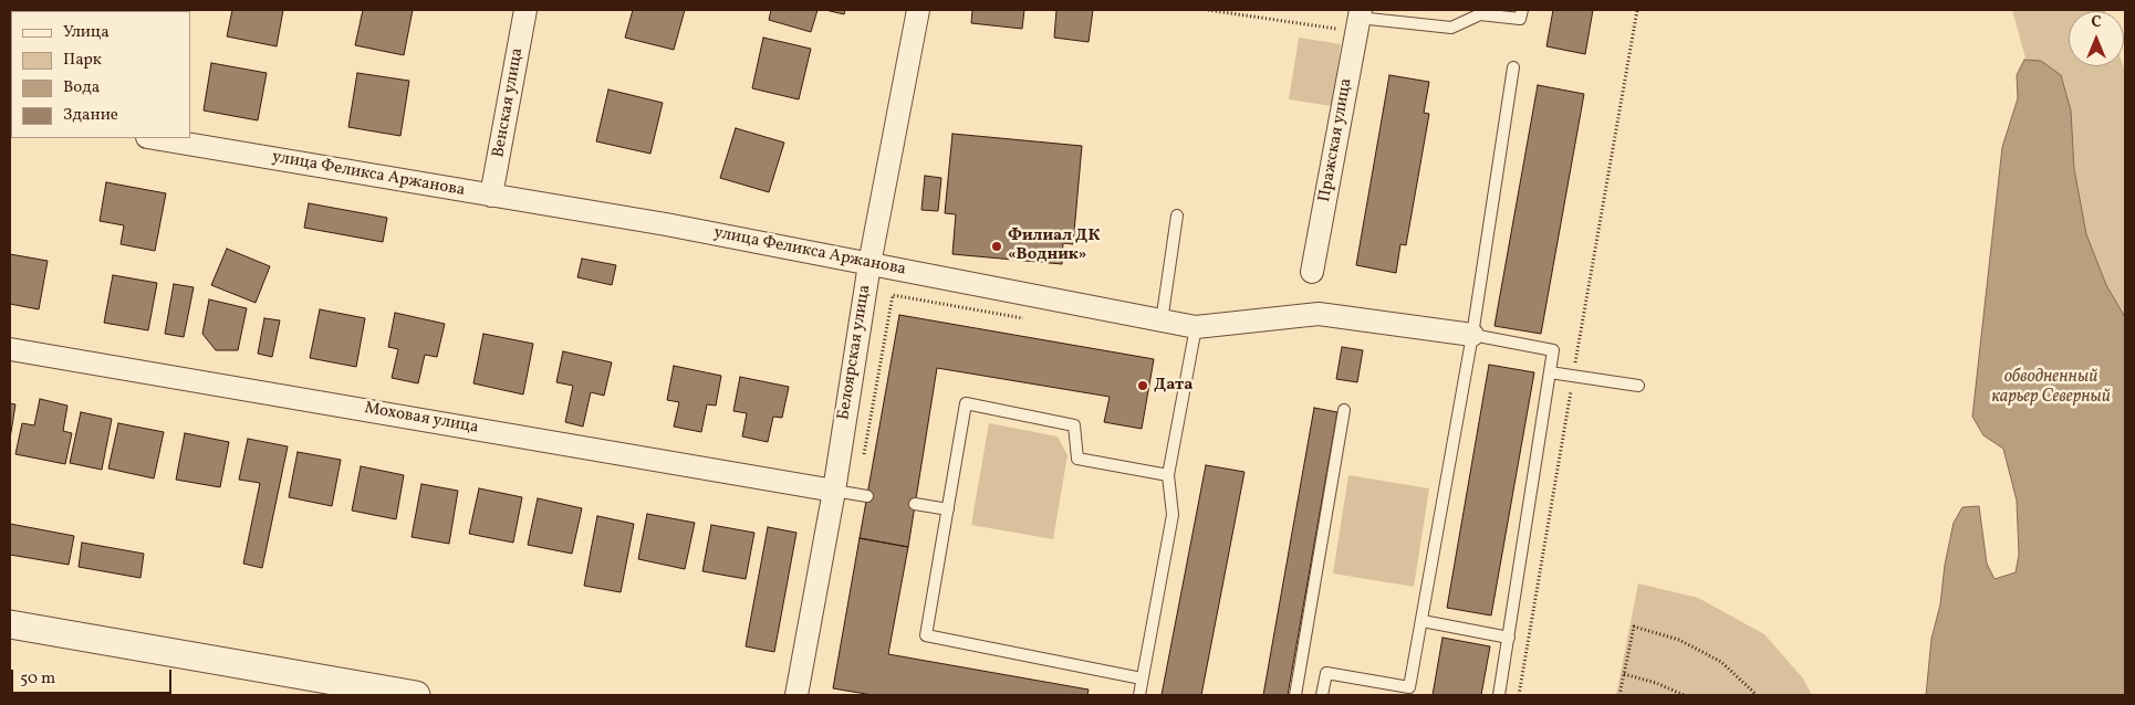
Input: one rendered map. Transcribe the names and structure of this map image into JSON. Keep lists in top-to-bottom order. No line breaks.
{"streets":{"street":["Венская улица","Пражская улица","улица Феликса Аржанова","Белоярская улица","Моховая улица"]},"crossings":[["Венская улица","улица Феликса Аржанова"],["улица Феликса Аржанова","Белоярская улица"],["Белоярская улица","Моховая улица"]],"water":["обводненный карьер Северный"],"places":["Филиал ДК «Водник»","Дата"],"legend":["Улица","Парк","Вода","Здание"],"scale_bar":"50 m","north":"top"}
